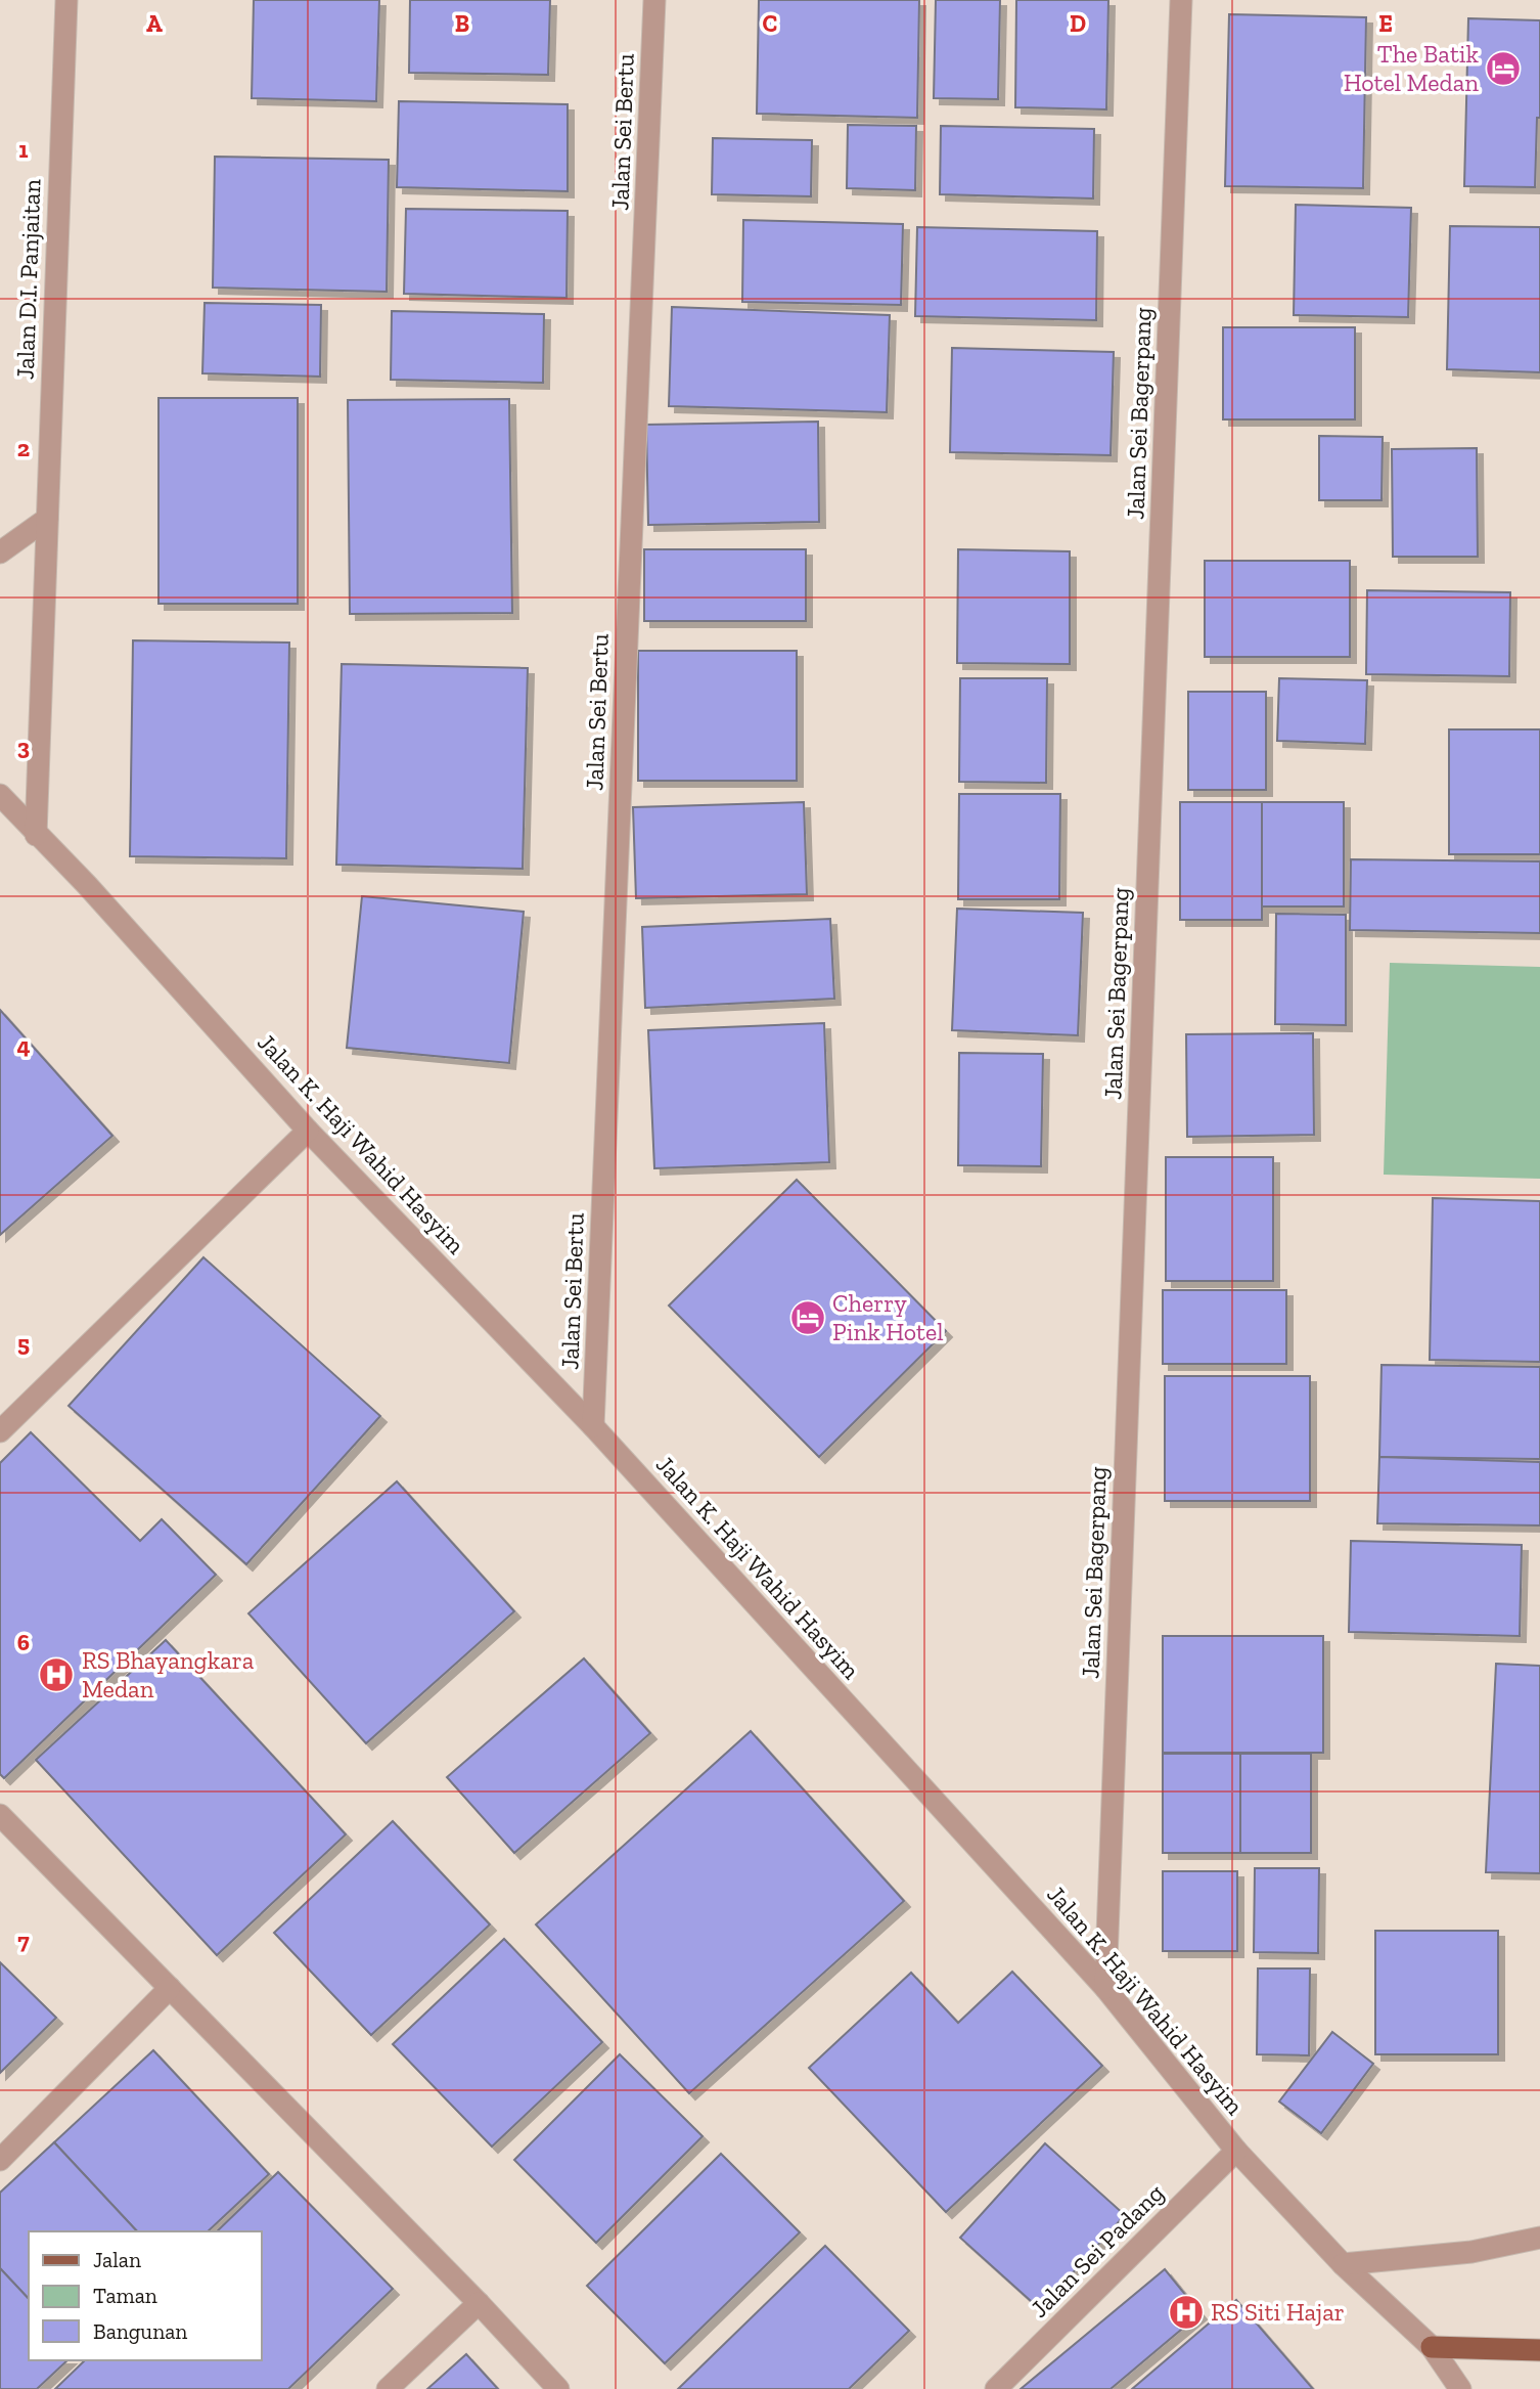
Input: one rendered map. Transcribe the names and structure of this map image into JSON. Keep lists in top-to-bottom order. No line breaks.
{"streets":{"street":["Jalan Sei Bertu","Jalan D.I. Panjaitan","Jalan Sei Bagerpang","Jalan K. Haji Wahid Hasyim","Jalan Sei Padang"]},"crossings":[["Jalan Sei Bertu","Jalan K. Haji Wahid Hasyim"],["Jalan D.I. Panjaitan","Jalan K. Haji Wahid Hasyim"],["Jalan Sei Bagerpang","Jalan K. Haji Wahid Hasyim"],["Jalan K. Haji Wahid Hasyim","Jalan Sei Padang"]],"places":{"hotel":["The Batik Hotel Medan","Cherry Pink Hotel"],"hospital":["RS Bhayangkara Medan","RS Siti Hajar"]},"legend":["Jalan","Taman","Bangunan"],"grid":{"columns":["A","B","C","D","E"],"rows":["1","2","3","4","5","6","7"]}}
